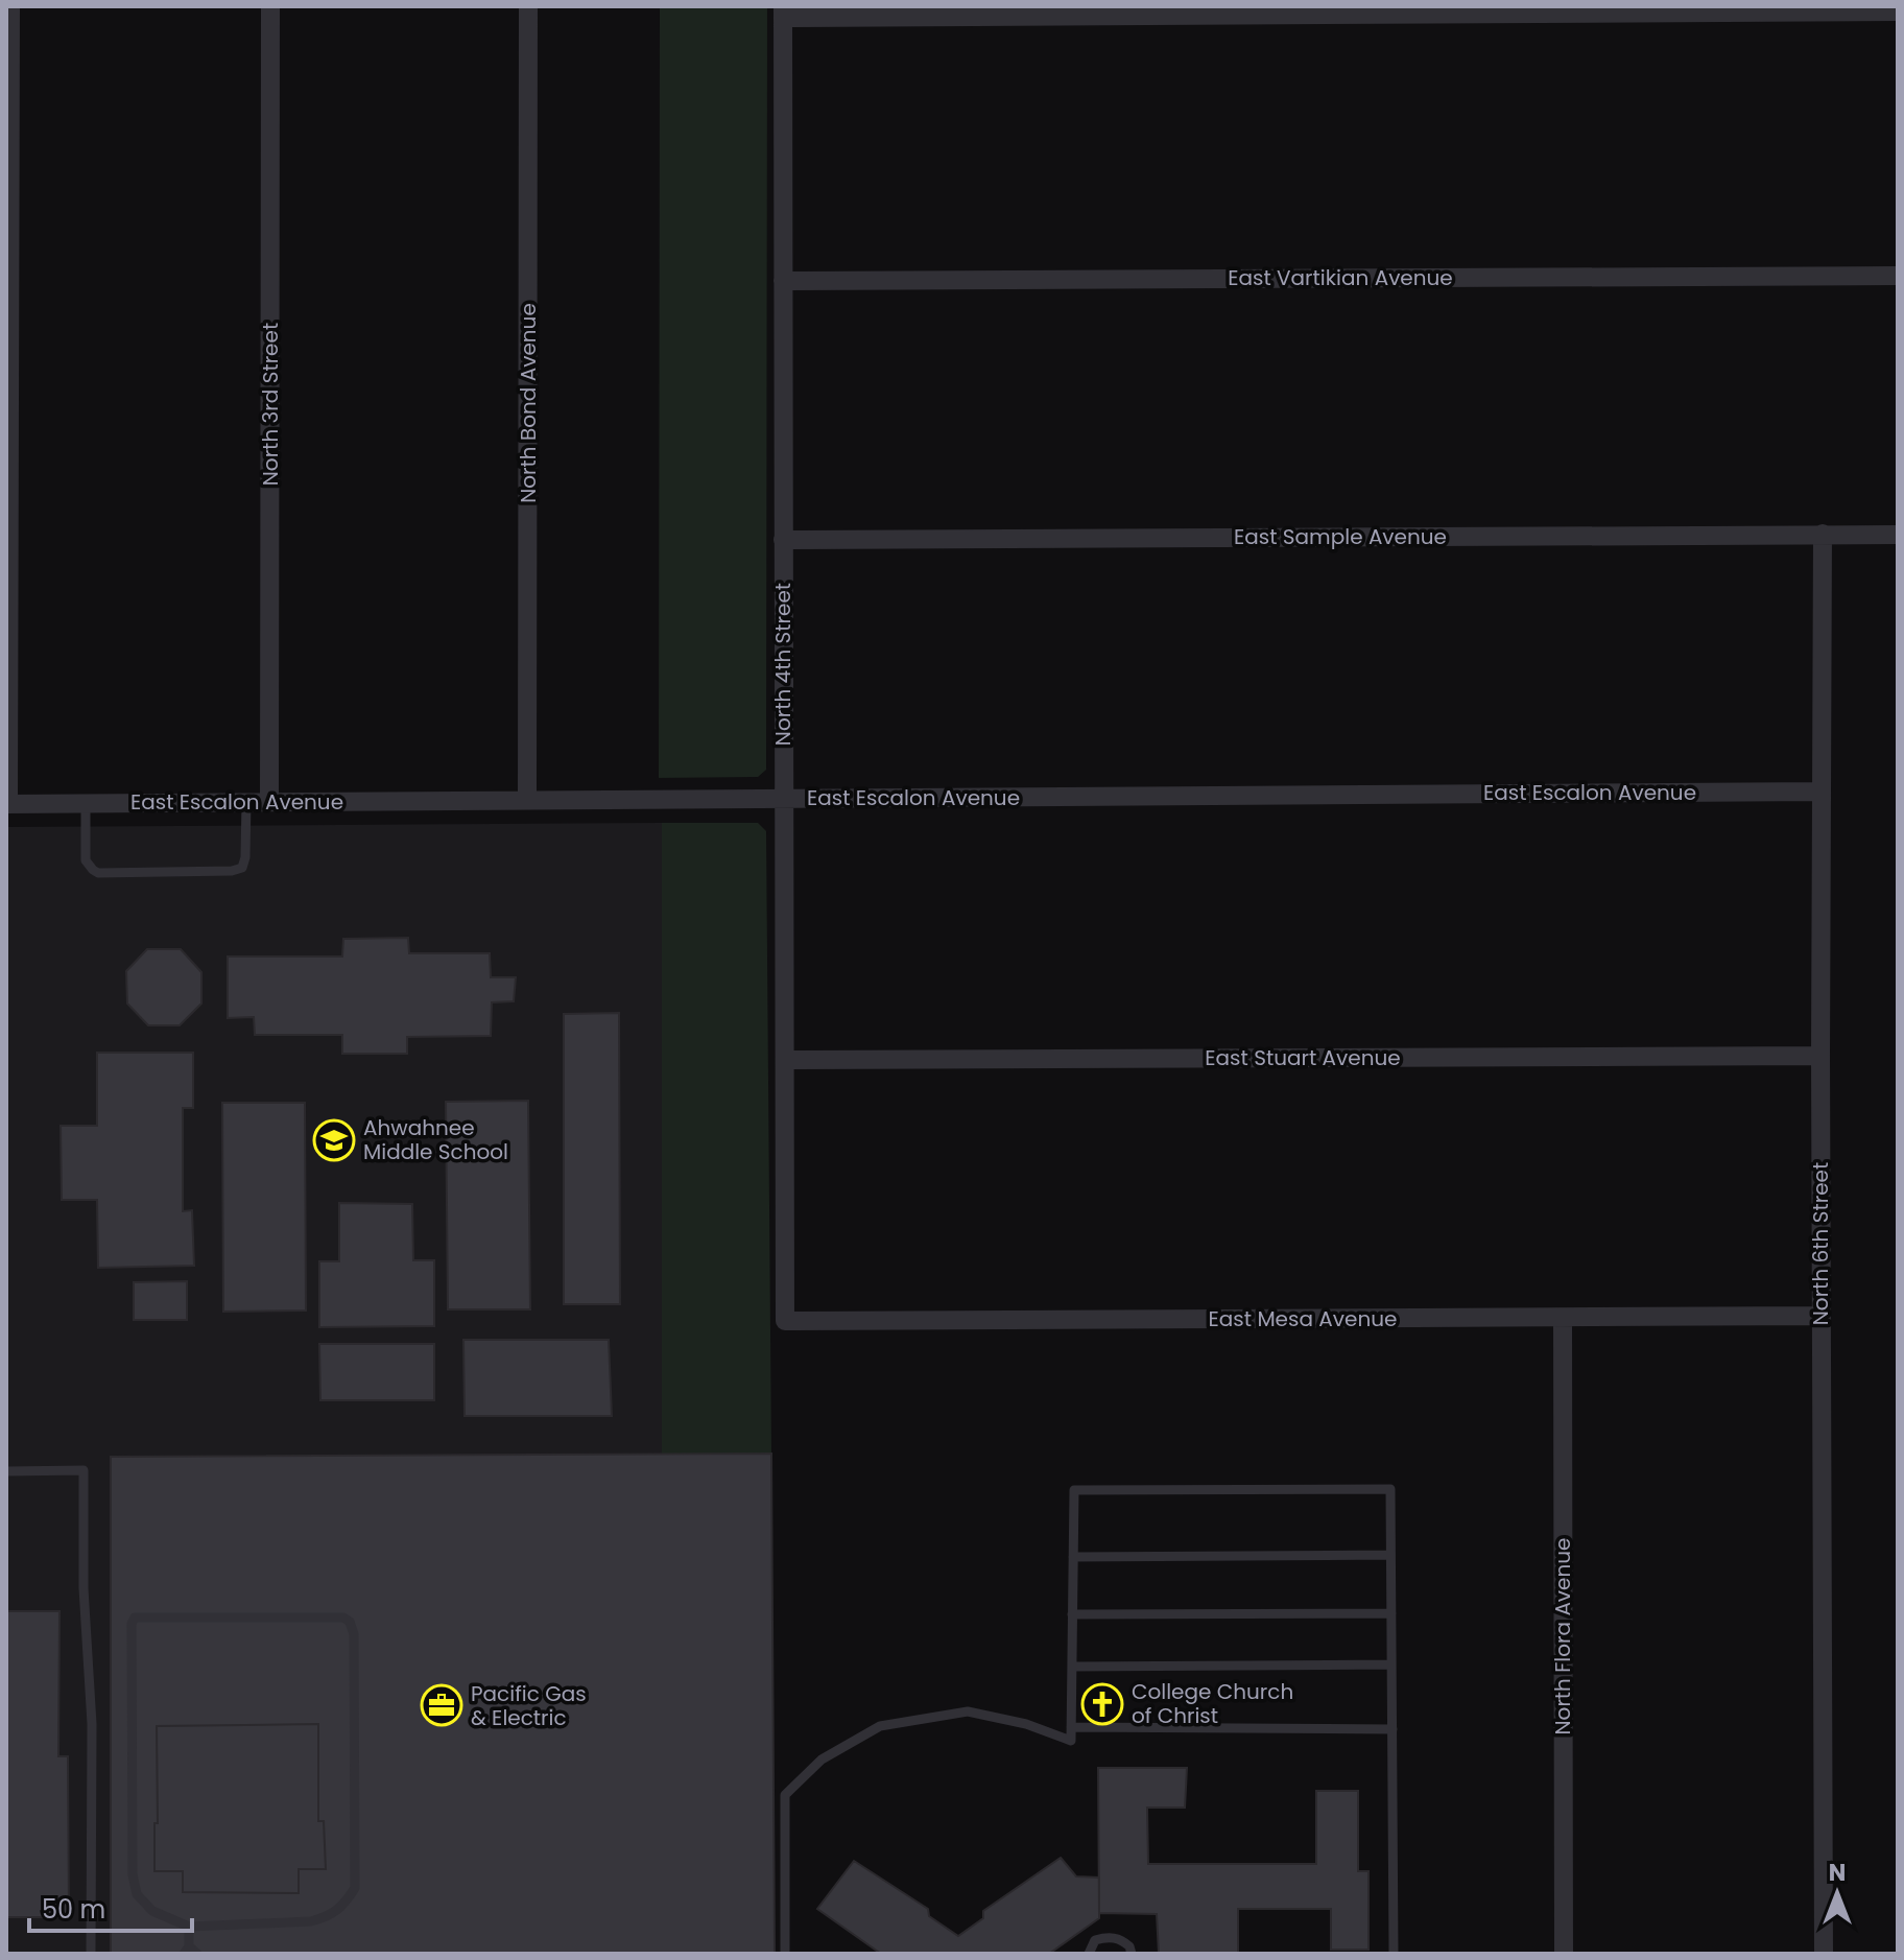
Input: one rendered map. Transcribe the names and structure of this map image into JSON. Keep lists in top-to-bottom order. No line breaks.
{"streets":{"street":["East Vartikian Avenue","North Bond Avenue","North 3rd Street","East Sample Avenue","North 4th Street","East Escalon Avenue","East Stuart Avenue","North 6th Street","East Mesa Avenue","North Flora Avenue"]},"crossings":[["East Vartikian Avenue","North 4th Street"],["North Bond Avenue","East Escalon Avenue"],["North 3rd Street","East Escalon Avenue"],["East Sample Avenue","North 4th Street"],["East Sample Avenue","North 6th Street"],["North 4th Street","East Escalon Avenue"],["North 4th Street","East Stuart Avenue"],["North 4th Street","East Mesa Avenue"],["East Escalon Avenue","North 6th Street"],["East Stuart Avenue","North 6th Street"],["North 6th Street","East Mesa Avenue"],["East Mesa Avenue","North Flora Avenue"]],"places":{"school or university":["Ahwahnee Middle School"],"church":["College Church of Christ"],"office":["Pacific Gas & Electric"]},"scale_bar":"50 m","north":"top"}
